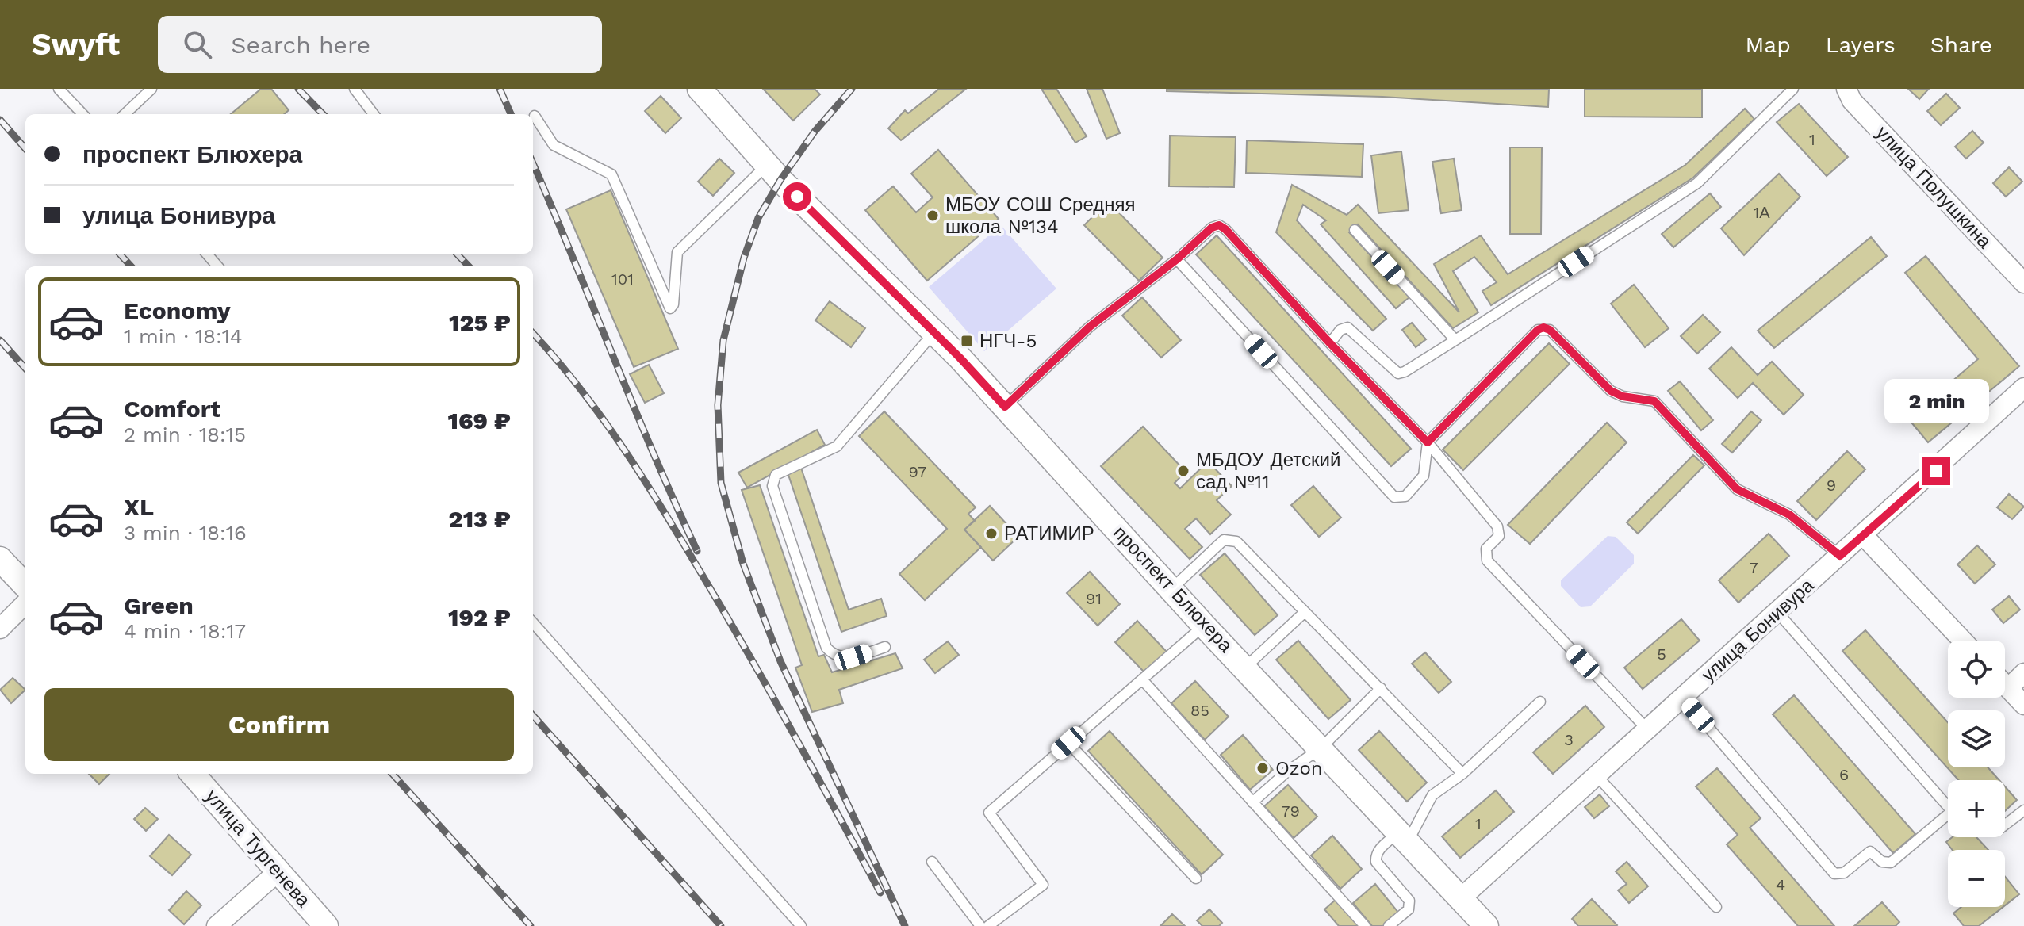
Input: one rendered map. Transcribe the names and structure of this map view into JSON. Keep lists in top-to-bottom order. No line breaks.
{"streets":{"street":["улица Полушкина","проспект Блюхера","улица Бонивура","улица Тургенева"]},"crossings":[["проспект Блюхера","улица Бонивура"]],"places":{"other":["МБОУ СОШ Средняя школа №134","МБДОУ Детский сад №11","РАТИМИР","Ozon"],"transit":["НГЧ-5"]},"house_numbers":["1","1А","101","97","9","7","91","5","85","3","6","79","1","4"],"page":{"header":"Swyft","search":"Search here","nav":["Map","Layers","Share"],"banner":["проспект Блюхера","улица Бонивура"],"list":[{"name":"Economy","note":"1 min · 18:14","value":"125 ₽"},{"name":"Comfort","note":"2 min · 18:15","value":"169 ₽"},{"name":"XL","note":"3 min · 18:16","value":"213 ₽"},{"name":"Green","note":"4 min · 18:17","value":"192 ₽"}],"bubble":"2 min","map_buttons":["+","−"],"buttons":"Confirm"}}
